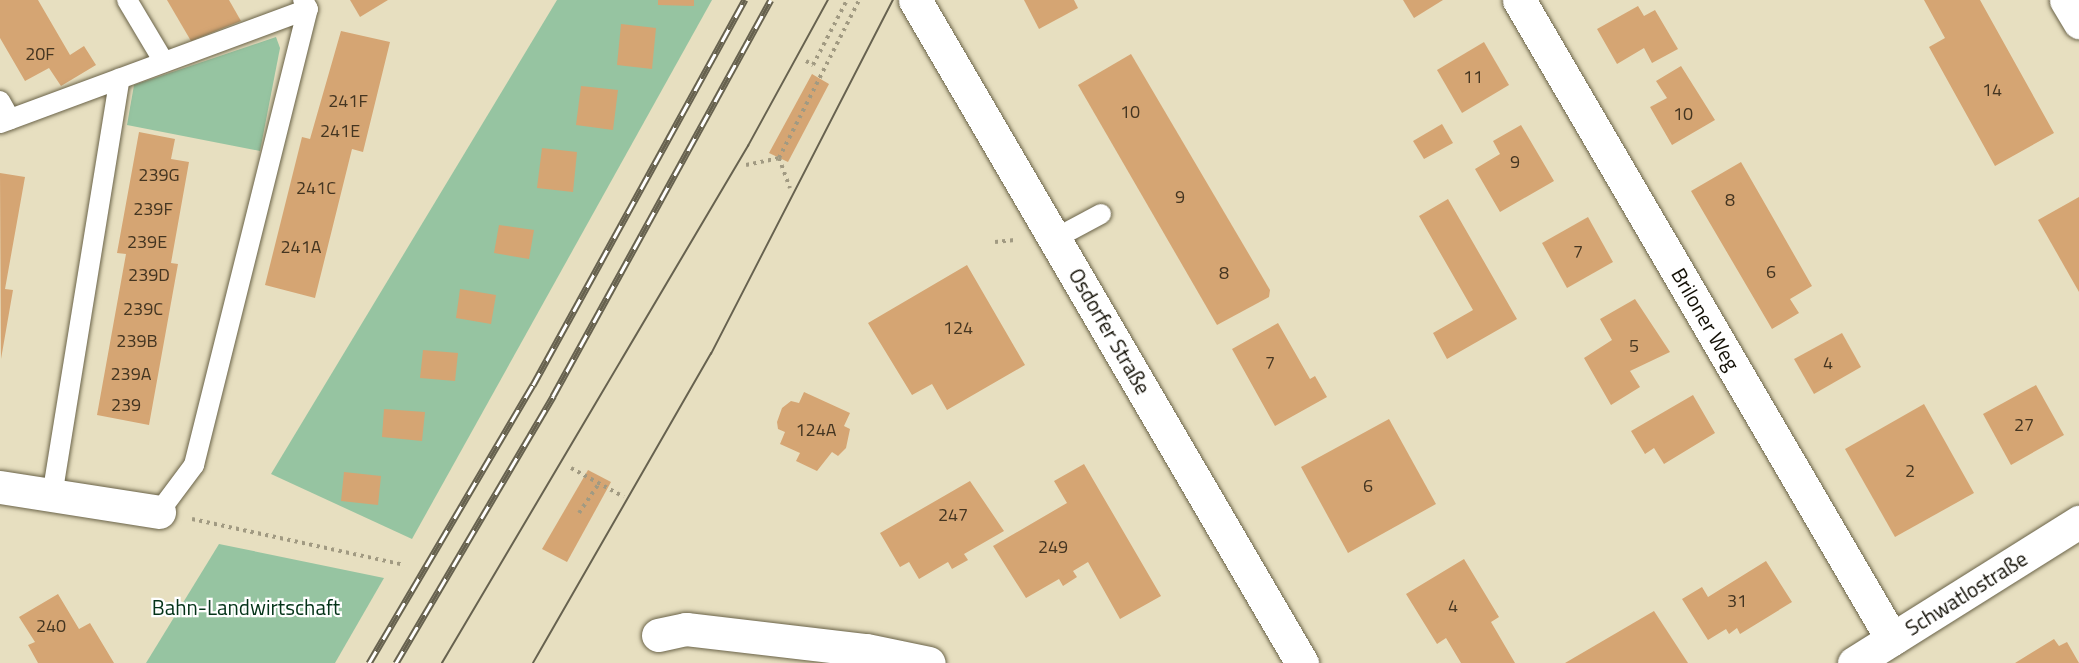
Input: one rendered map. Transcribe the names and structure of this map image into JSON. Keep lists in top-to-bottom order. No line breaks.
{"streets":{"street":["Briloner Weg","Osdorfer Straße","Schwatlostraße"]},"crossings":[["Briloner Weg","Schwatlostraße"]],"parks":["Bahn-Landwirtschaft"],"house_numbers":["20F","11","14","241F","10","10","241E","9","239G","241C","9","8","239F","239E","241A","7","6","8","239D","239C","124","239B","5","7","4","239A","239","27","124A","2","6","247","249","31","4","240"]}
